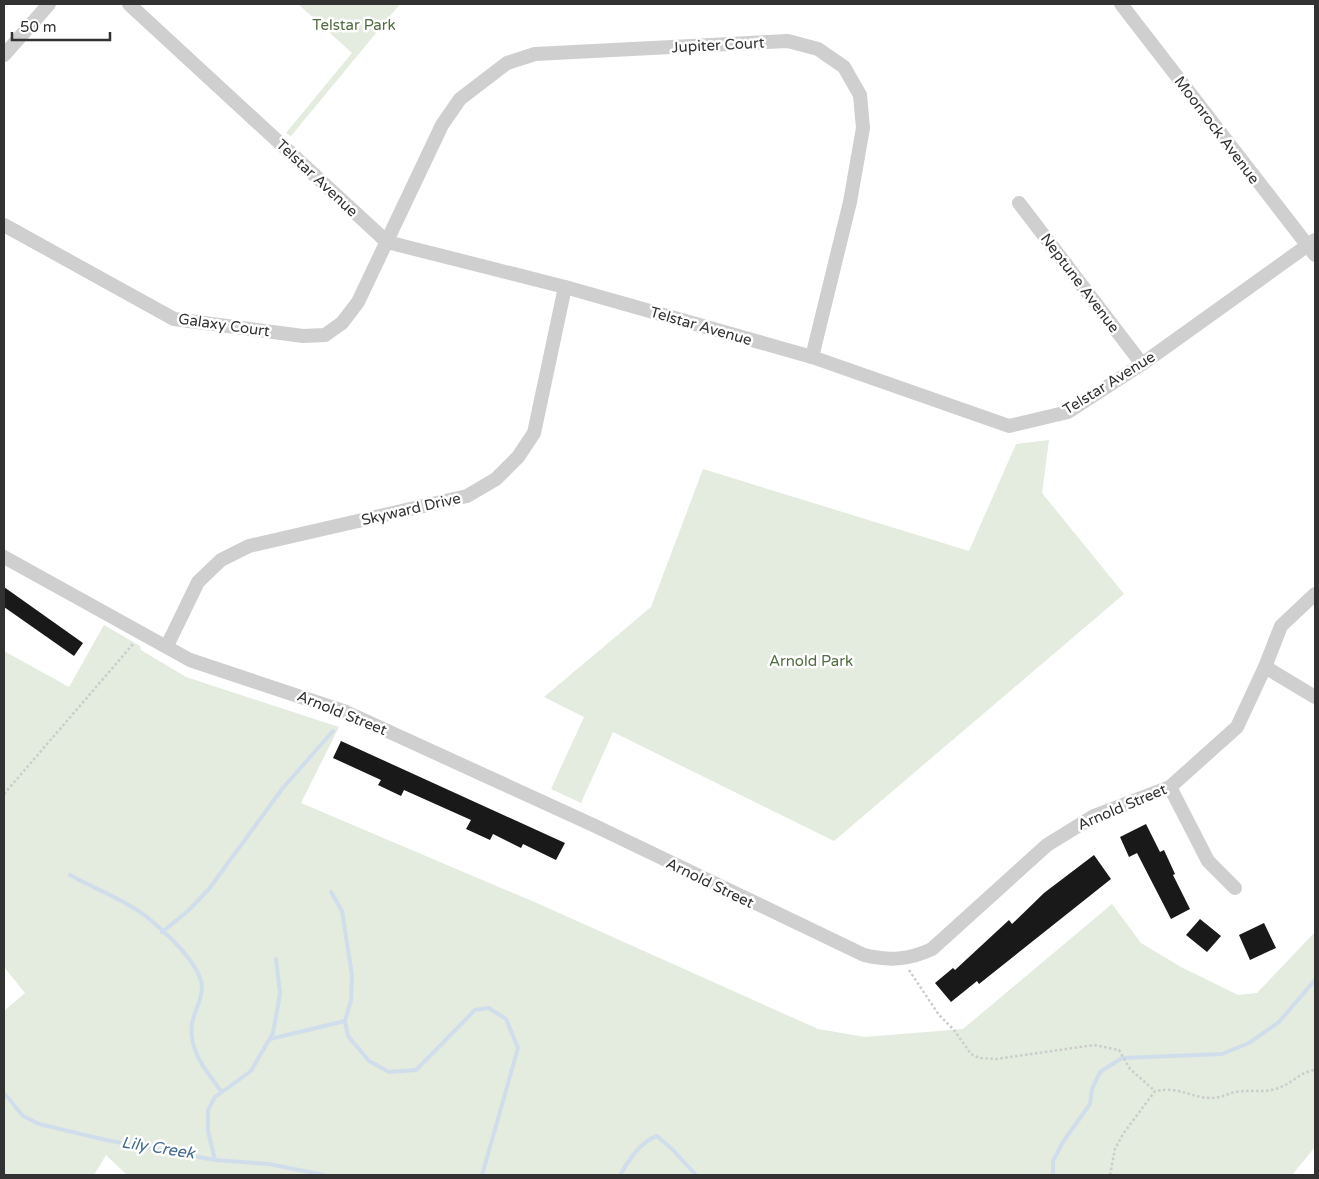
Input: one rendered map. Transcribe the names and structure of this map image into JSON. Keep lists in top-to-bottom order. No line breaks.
{"streets":{"street":["Jupiter Court","Moonrock Avenue","Telstar Avenue","Neptune Avenue","Galaxy Court","Skyward Drive","Arnold Street"]},"crossings":[["Jupiter Court","Telstar Avenue"],["Jupiter Court","Galaxy Court"],["Moonrock Avenue","Telstar Avenue"],["Telstar Avenue","Neptune Avenue"],["Telstar Avenue","Galaxy Court"],["Telstar Avenue","Skyward Drive"],["Skyward Drive","Arnold Street"]],"water":["Lily Creek"],"parks":["Telstar Park","Arnold Park"],"scale_bar":"50 m"}
